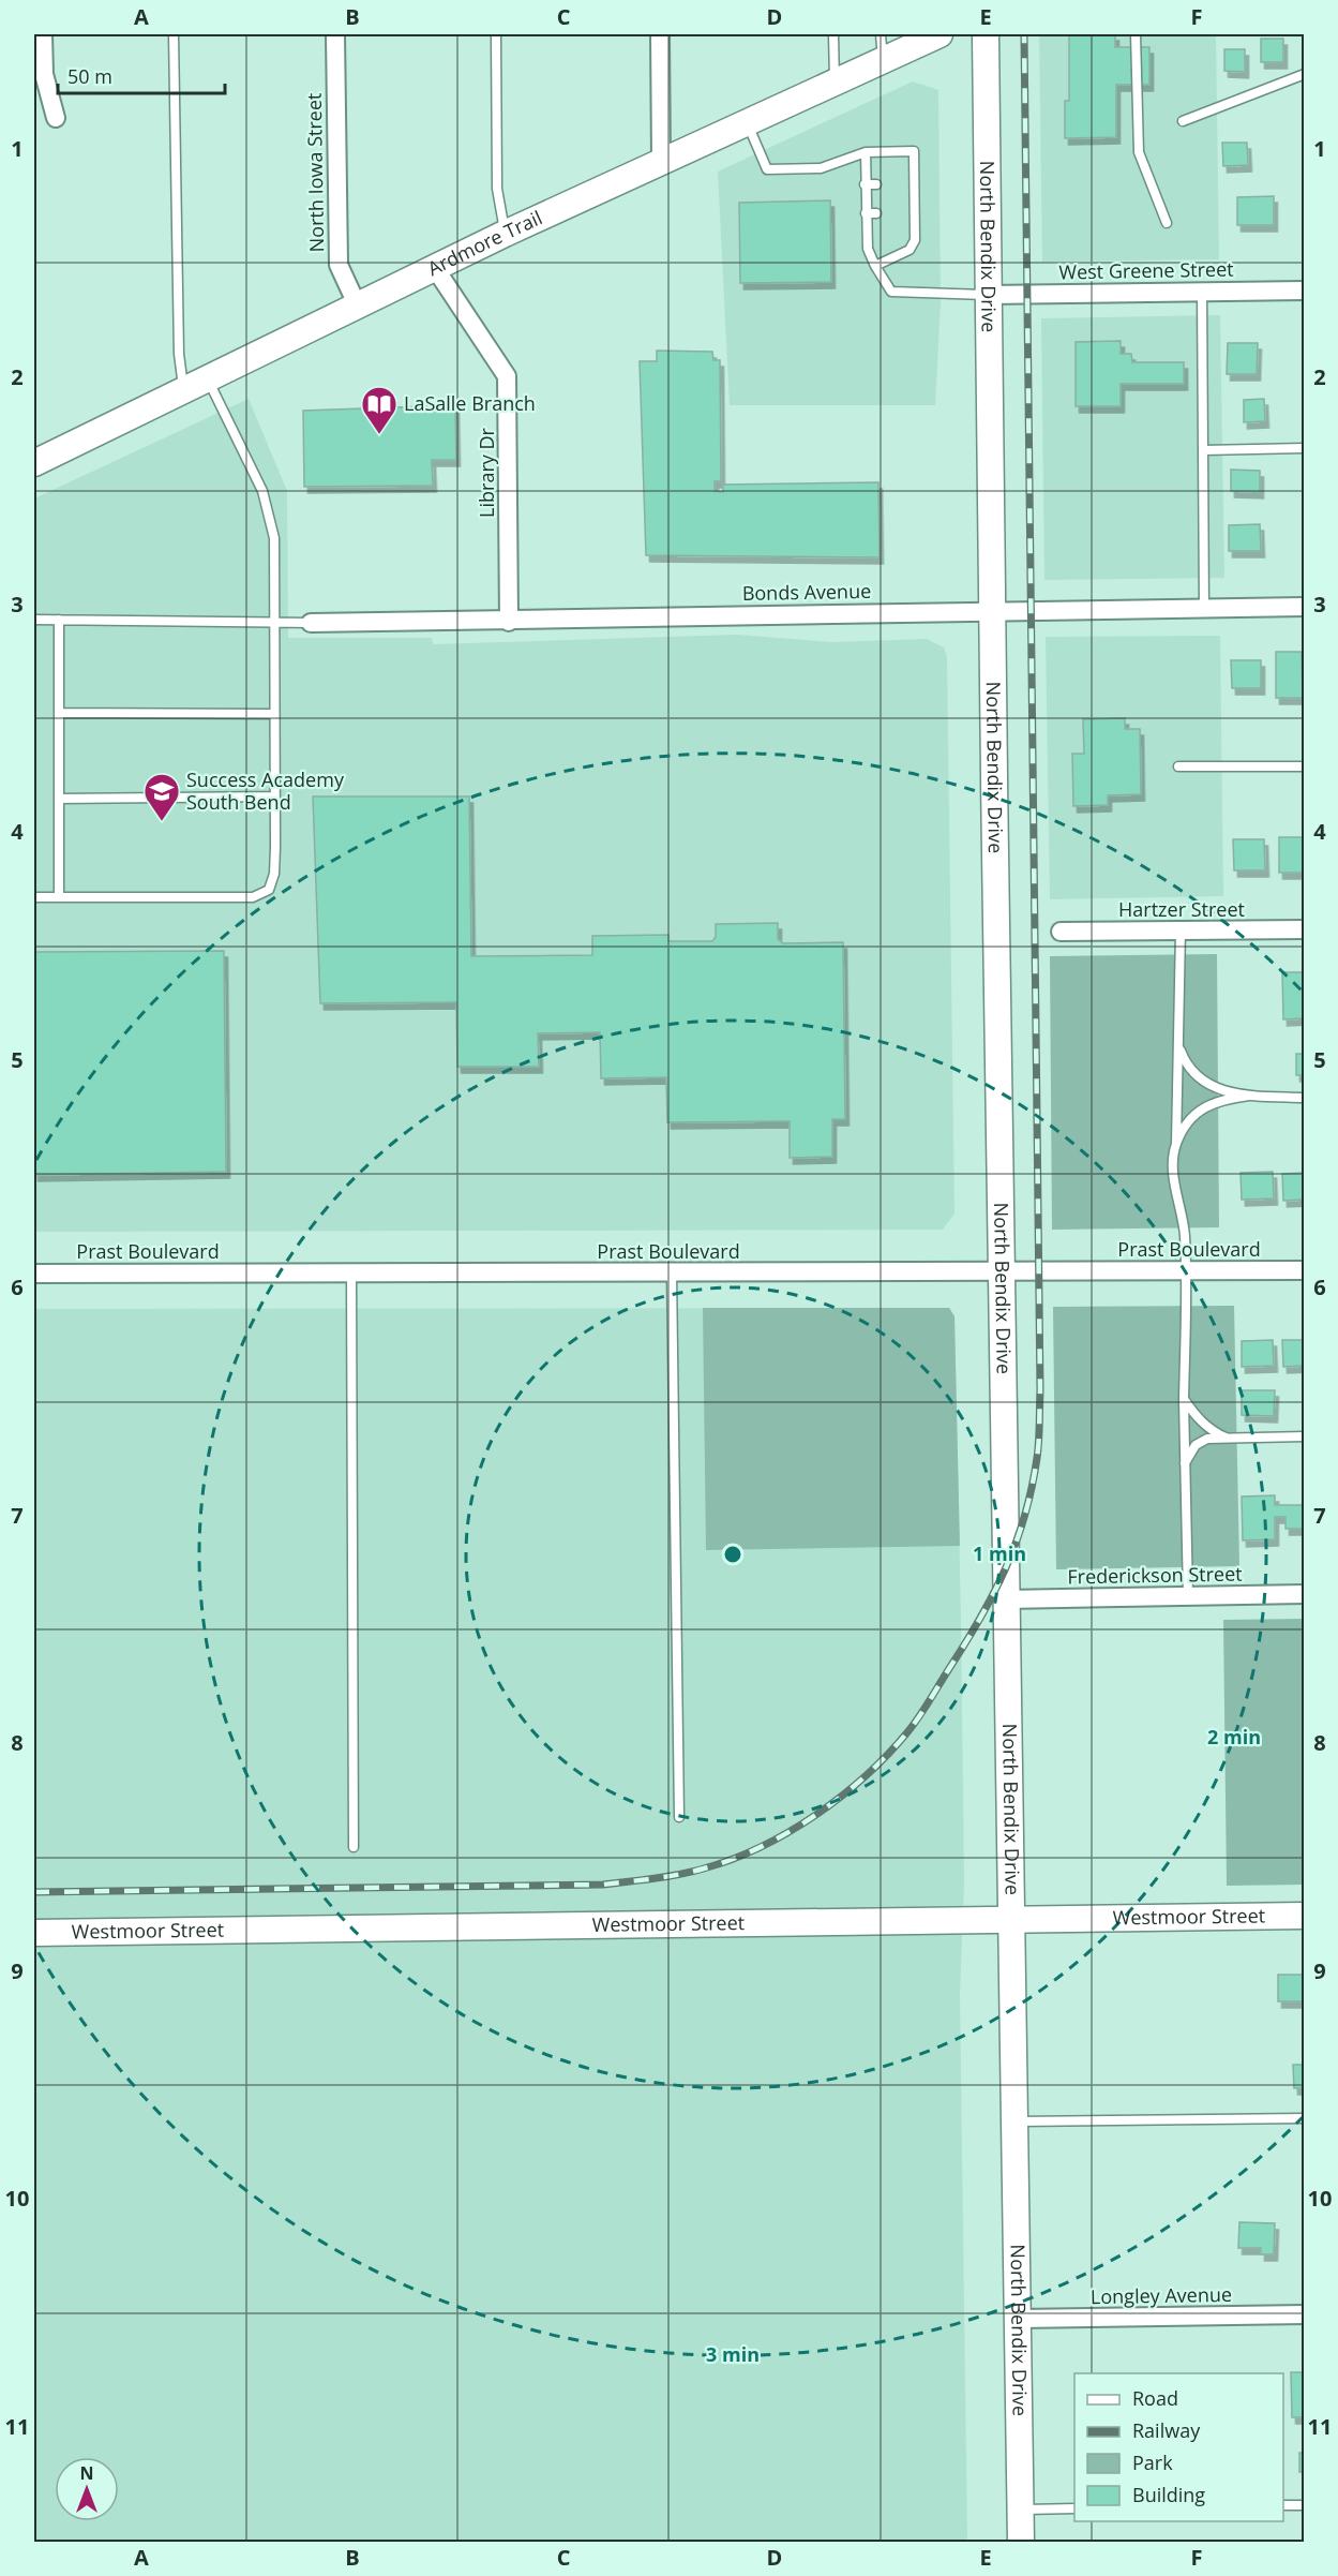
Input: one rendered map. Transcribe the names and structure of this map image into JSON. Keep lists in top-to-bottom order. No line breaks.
{"streets":{"street":["North Iowa Street","Ardmore Trail","North Bendix Drive","West Greene Street","Library Dr","Bonds Avenue","Hartzer Street","Prast Boulevard","Frederickson Street","Westmoor Street","Longley Avenue"]},"crossings":[["North Iowa Street","Ardmore Trail"],["Ardmore Trail","Library Dr"],["North Bendix Drive","West Greene Street"],["North Bendix Drive","Bonds Avenue"],["North Bendix Drive","Prast Boulevard"],["North Bendix Drive","Frederickson Street"],["North Bendix Drive","Westmoor Street"],["North Bendix Drive","Longley Avenue"],["Library Dr","Bonds Avenue"]],"places":{"library":["LaSalle Branch"],"school or university":["Success Academy South Bend"]},"legend":["Road","Railway","Park","Building"],"scale_bar":"50 m","north":"top","grid":{"columns":["A","B","C","D","E","F"],"rows":["1","2","3","4","5","6","7","8","9","10","11"]},"rings":["1 min","2 min","3 min"]}
